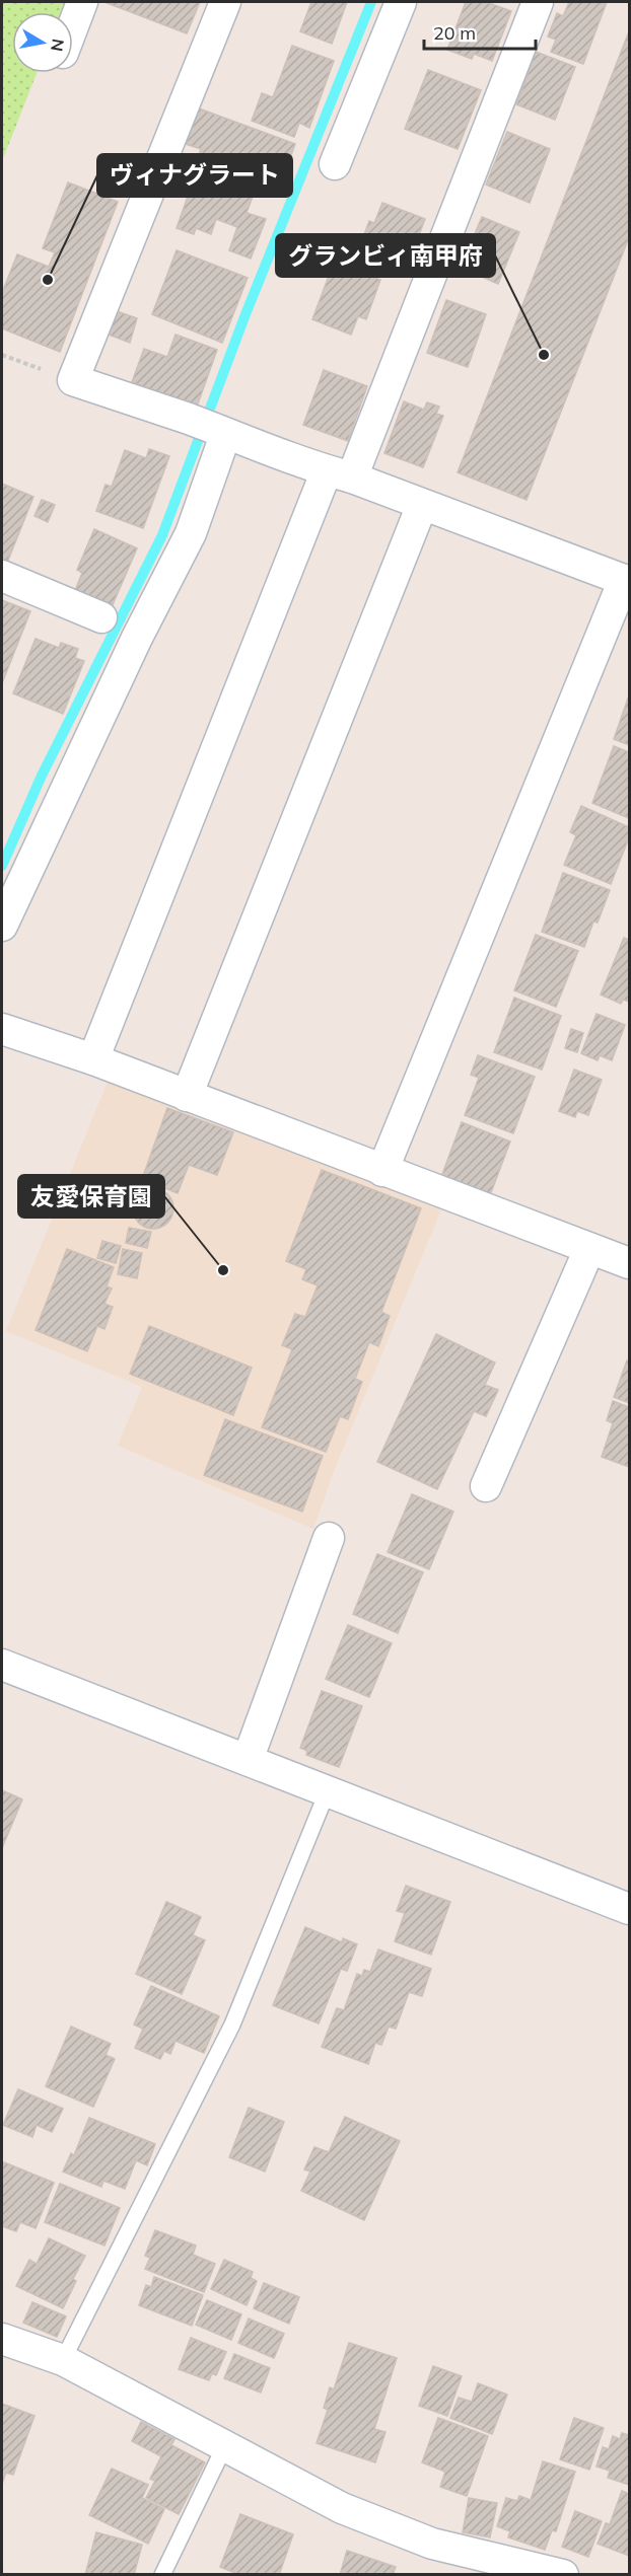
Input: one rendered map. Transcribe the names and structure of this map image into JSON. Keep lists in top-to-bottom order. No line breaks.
{"places":["ヴィナグラート","グランビィ南甲府","友愛保育園"],"scale_bar":"20 m","north":"right"}
